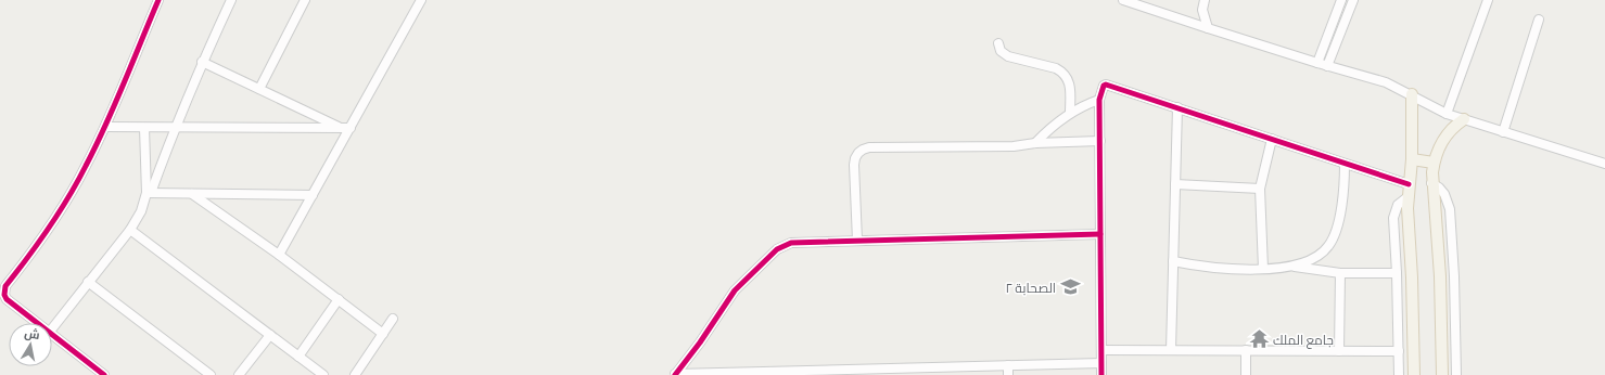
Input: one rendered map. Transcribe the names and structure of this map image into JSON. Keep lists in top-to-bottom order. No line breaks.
{"places":{"school or university":["الصحابة ٢"],"temple":["جامع الملك"]},"north":"top"}
